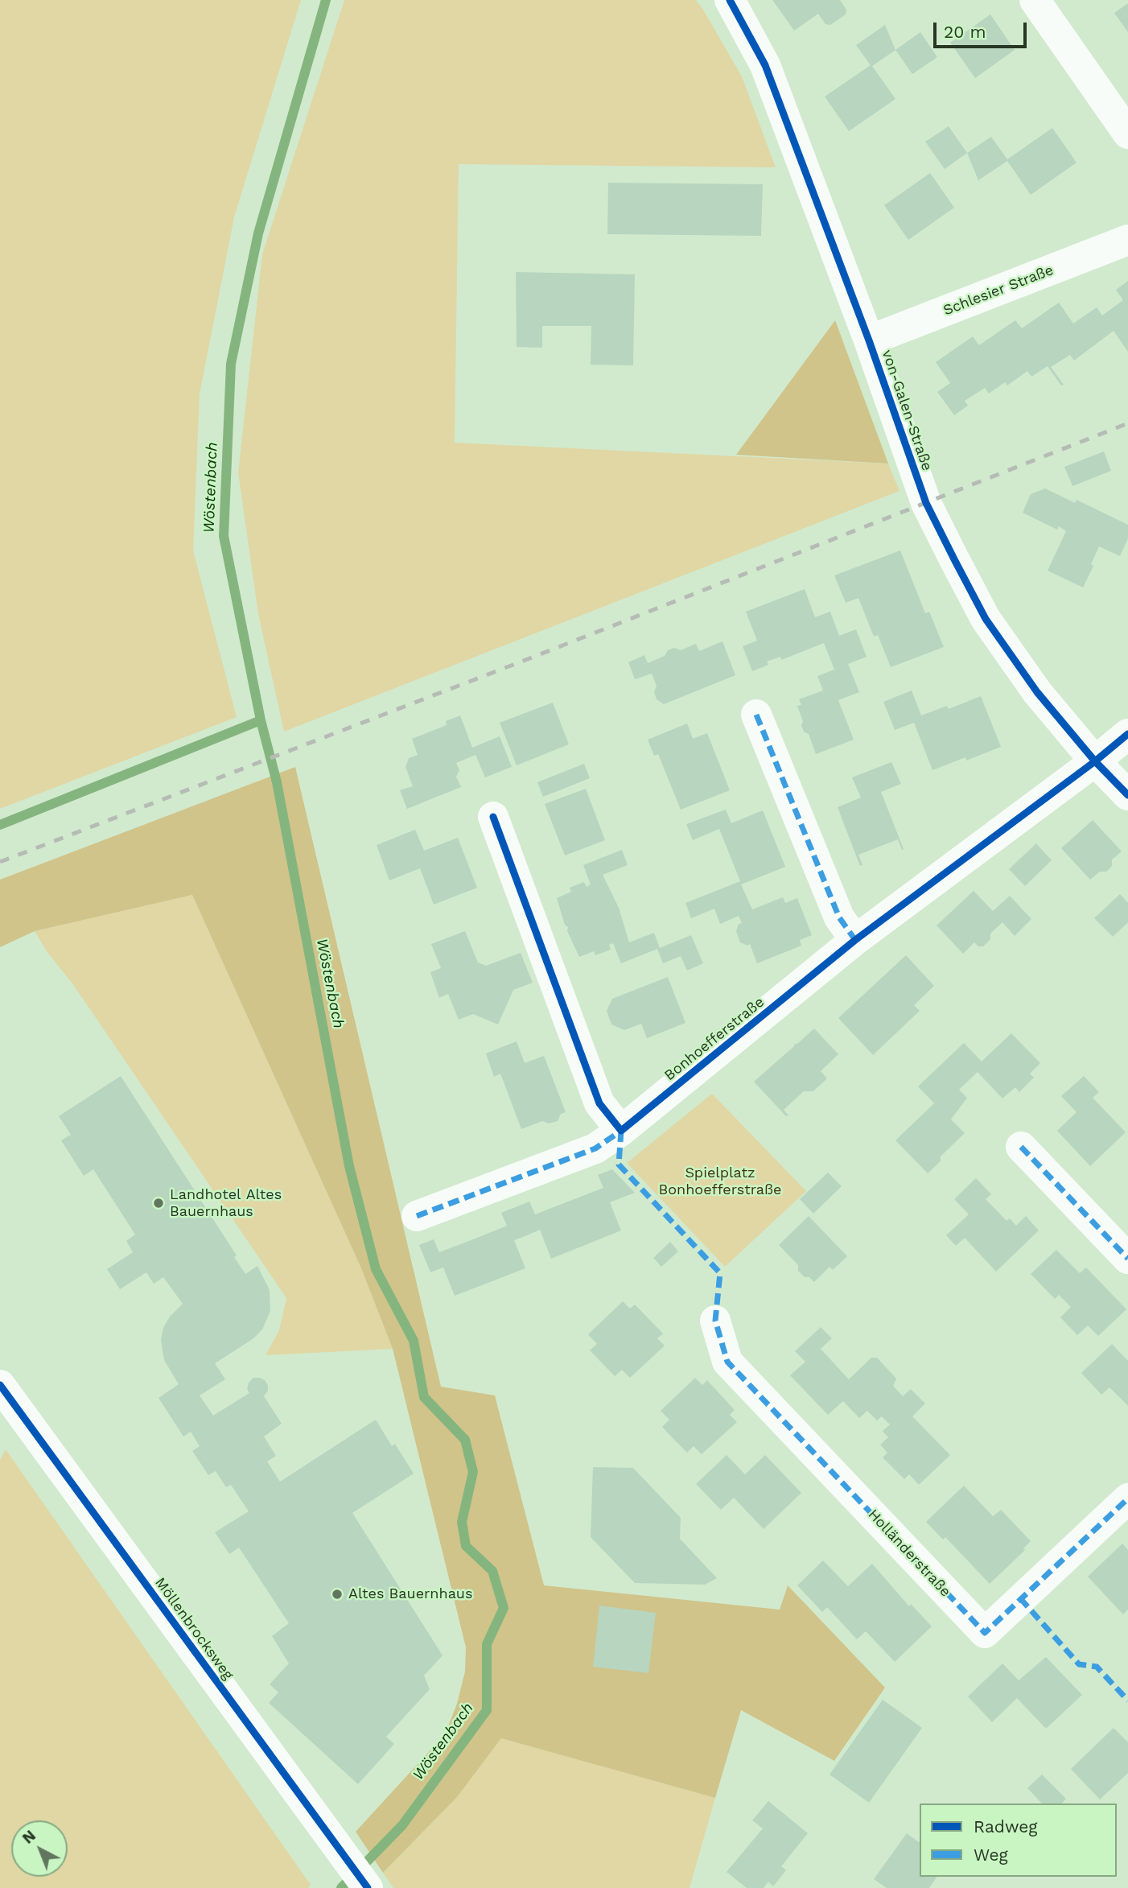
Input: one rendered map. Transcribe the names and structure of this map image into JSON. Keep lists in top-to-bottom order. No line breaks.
{"streets":{"street":["Schlesier Straße","von-Galen-Straße","Bonhoefferstraße","Holländerstraße","Möllenbrocksweg"]},"crossings":[["Schlesier Straße","von-Galen-Straße"],["von-Galen-Straße","Bonhoefferstraße"]],"water":["Wöstenbach"],"parks":["Spielplatz Bonhoefferstraße"],"places":["Landhotel Altes Bauernhaus","Altes Bauernhaus"],"legend":["Radweg","Weg"],"scale_bar":"20 m","north":"top left"}
